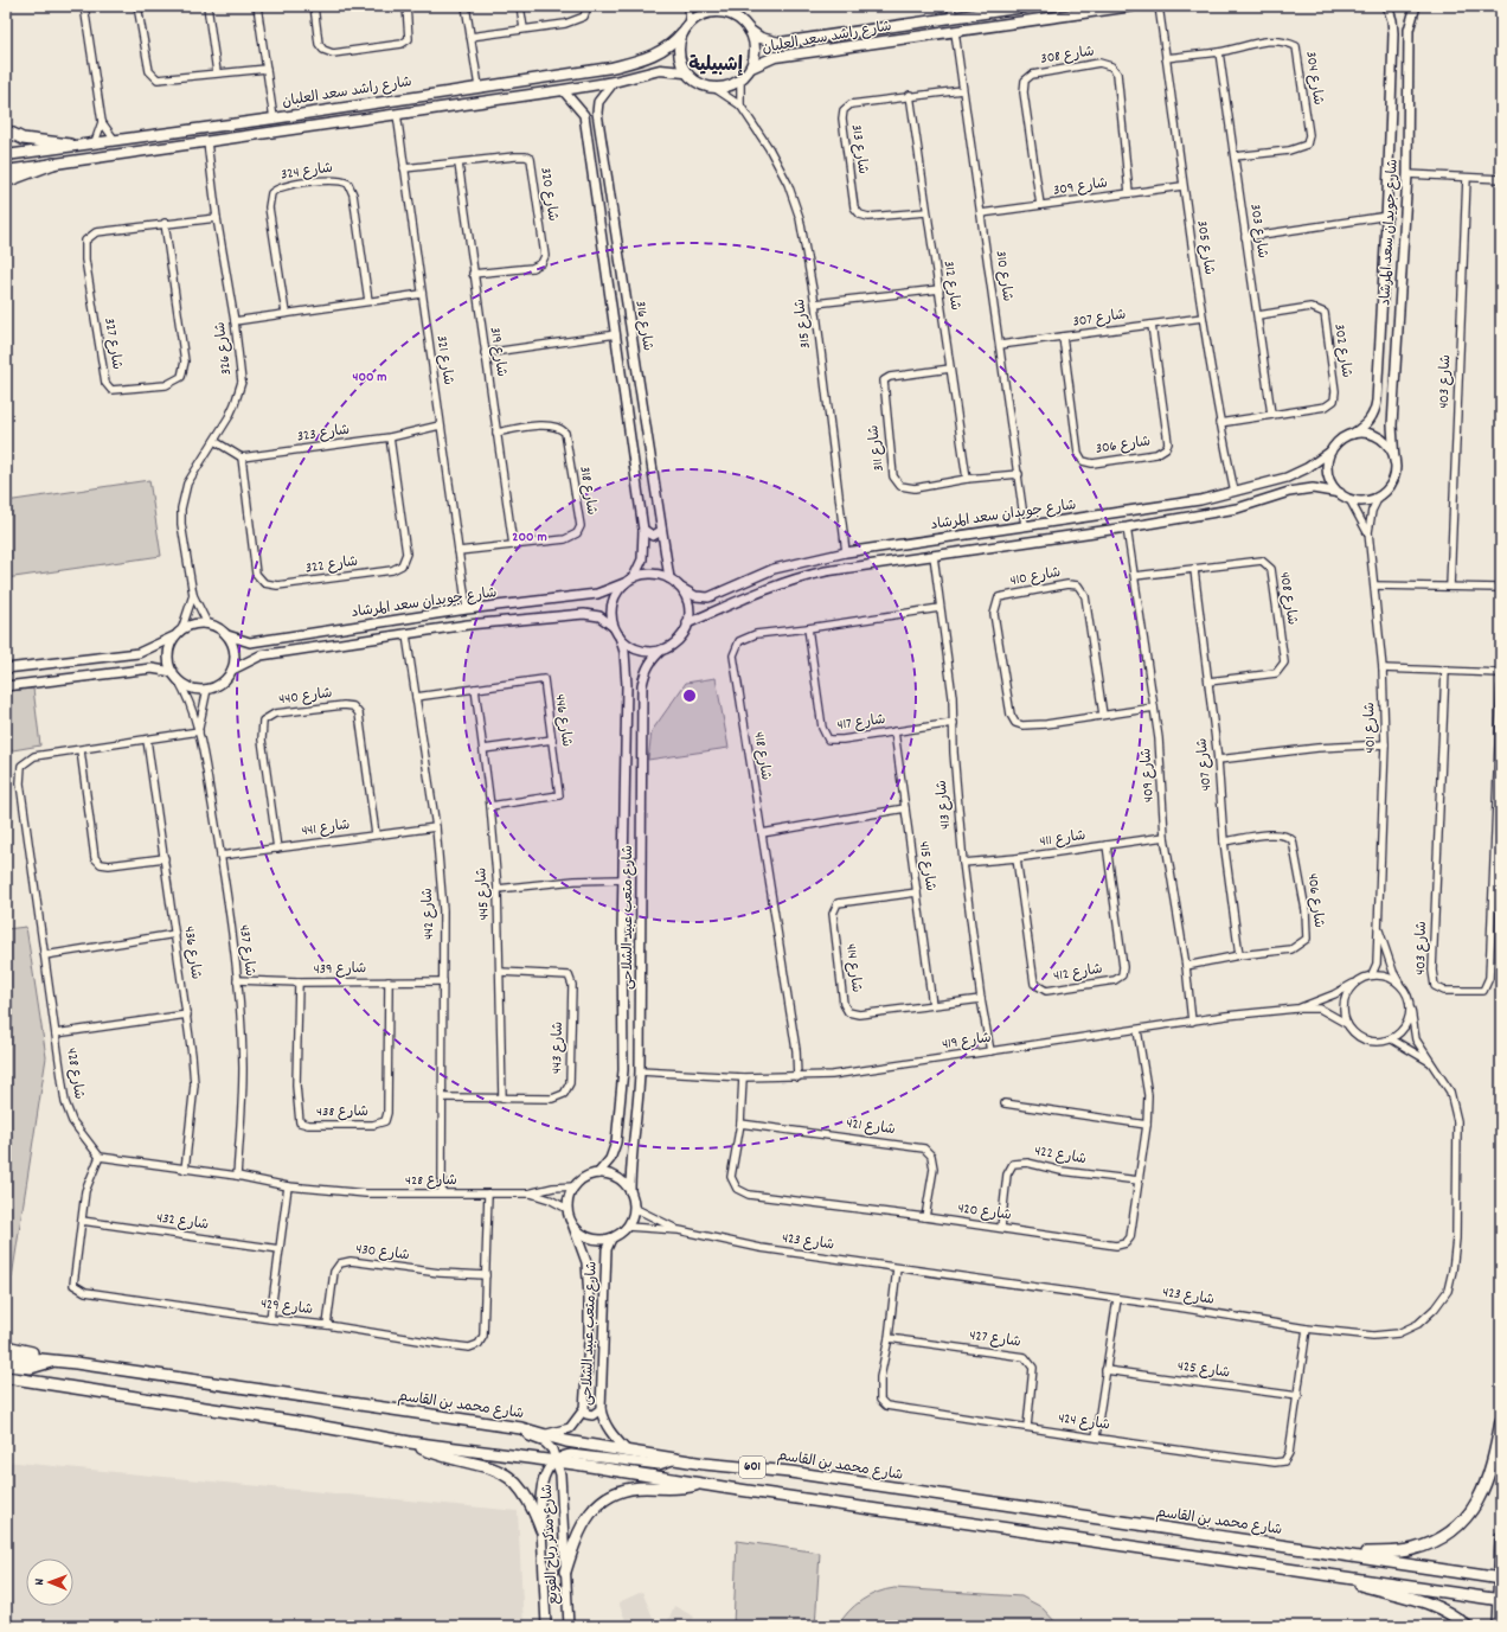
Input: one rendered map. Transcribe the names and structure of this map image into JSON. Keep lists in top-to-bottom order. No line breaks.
{"streets":{"main road":["شارع راشد سعد العلبان","شارع محمد بن القاسم","601"],"street":["شارع 308","شارع 304","شارع 313","شارع 324","شارع 309","شارع 320","شارع 303","شارع جويدان سعد المرشاد","شارع 305","شارع 310","شارع 312","شارع 307","شارع 315","شارع 316","شارع 327","شارع 326","شارع 302","شارع 319","شارع 321","شارع 403","شارع 323","شارع 306","شارع 311","شارع 318","شارع 322","شارع 410","شارع 408","شارع 440","شارع 446","شارع 417","شارع 401","شارع 418","شارع 407","شارع 409","شارع 413","شارع 441","شارع 411","شارع 415","شارع 445","شارع 406","شارع 442","شارع متعب عبيد الشلاحى","شارع 437","شارع 436","شارع 414","شارع 439","شارع 412","شارع 419","شارع 443","شارع 428","شارع 438","شارع 421","شارع 422","شارع 420","شارع 432","شارع 423","شارع 430","شارع 429","شارع 427","شارع 425","شارع 424","شارع مذكر رباح القوبع"]},"crossings":[["شارع راشد سعد العلبان","شارع 310"],["شارع راشد سعد العلبان","شارع 315"],["شارع راشد سعد العلبان","شارع 326"],["شارع راشد سعد العلبان","شارع 321"],["شارع 308","شارع 309"],["شارع 304","شارع 303"],["شارع 304","شارع 305"],["شارع 313","شارع 310"],["شارع 313","شارع 312"],["شارع 309","شارع 305"],["شارع 309","شارع 310"],["شارع 320","شارع 319"],["شارع 320","شارع 321"],["شارع 303","شارع 302"],["شارع جويدان سعد المرشاد","شارع 305"],["شارع جويدان سعد المرشاد","شارع 310"],["شارع جويدان سعد المرشاد","شارع 315"],["شارع جويدان سعد المرشاد","شارع 316"],["شارع جويدان سعد المرشاد","شارع 326"],["شارع جويدان سعد المرشاد","شارع 321"],["شارع جويدان سعد المرشاد","شارع 401"],["شارع جويدان سعد المرشاد","شارع 409"],["شارع جويدان سعد المرشاد","شارع 413"],["شارع جويدان سعد المرشاد","شارع 442"],["شارع جويدان سعد المرشاد","شارع متعب عبيد الشلاحى"],["شارع جويدان سعد المرشاد","شارع 437"],["شارع 305","شارع 307"],["شارع 305","شارع 302"],["شارع 310","شارع 307"],["شارع 310","شارع 311"],["شارع 312","شارع 311"],["شارع 307","شارع 306"],["شارع 316","شارع متعب عبيد الشلاحى"],["شارع 327","شارع 326"],["شارع 326","شارع 437"],["شارع 319","شارع 318"],["شارع 321","شارع 323"],["شارع 321","شارع 318"],["شارع 323","شارع 322"],["شارع 410","شارع 409"],["شارع 408","شارع 407"],["شارع 408","شارع 409"],["شارع 440","شارع 441"],["شارع 446","شارع 445"],["شارع 446","شارع 442"],["شارع 417","شارع 418"],["شارع 417","شارع 413"],["شارع 417","شارع 415"],["شارع 401","شارع 419"],["شارع 401","شارع 423"],["شارع 418","شارع 413"],["شارع 418","شارع 419"],["شارع 407","شارع 406"],["شارع 409","شارع 411"],["شارع 409","شارع 406"],["شارع 409","شارع 419"],["شارع 413","شارع 411"],["شارع 413","شارع 414"],["شارع 413","شارع 419"],["شارع 441","شارع 442"],["شارع 441","شارع 437"],["شارع 411","شارع 412"],["شارع 415","شارع 414"],["شارع 445","شارع 443"],["شارع 442","شارع 439"],["شارع 442","شارع 443"],["شارع 442","شارع 428"],["شارع متعب عبيد الشلاحى","شارع 419"],["شارع متعب عبيد الشلاحى","شارع 428"],["شارع متعب عبيد الشلاحى","شارع 423"],["شارع متعب عبيد الشلاحى","شارع محمد بن القاسم"],["شارع 437","شارع 439"],["شارع 437","شارع 428"],["شارع 436","شارع 428"],["شارع 439","شارع 438"],["شارع 419","شارع 420"],["شارع 419","شارع 423"],["شارع 428","شارع 423"],["شارع 428","شارع 429"],["شارع 421","شارع 420"],["شارع 422","شارع 420"],["شارع 432","شارع 429"],["شارع 423","شارع 424"],["شارع 430","شارع 429"],["شارع 427","شارع 424"],["شارع 425","شارع 424"],["شارع محمد بن القاسم","شارع مذكر رباح القوبع"],["601","شارع مذكر رباح القوبع"]],"districts":["إشبيلية"],"north":"left","rings":["400 m","200 m"]}
